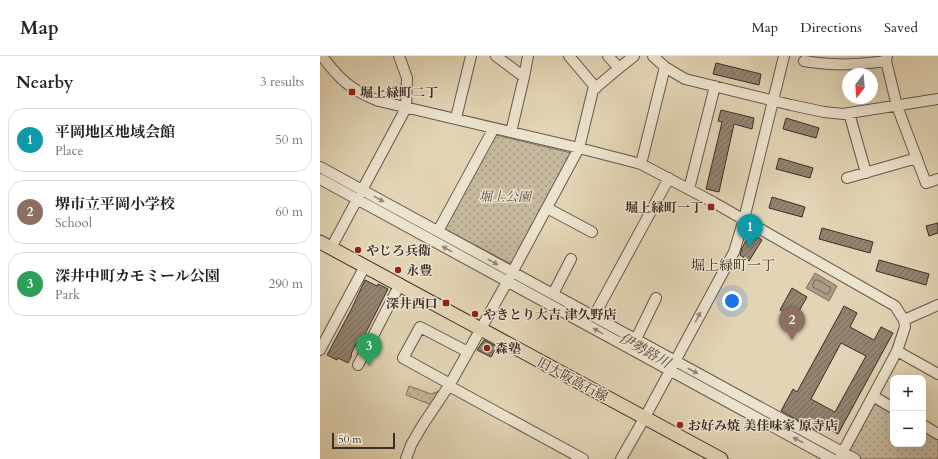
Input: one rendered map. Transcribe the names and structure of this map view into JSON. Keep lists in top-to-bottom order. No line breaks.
{"streets":{"main road":["旧大阪高石線"]},"districts":["堀上緑町一丁"],"water":["伊勢路川"],"parks":["堀上公園"],"places":{"transit":["堀上緑町二丁","堀上緑町一丁","深井西口"],"other":["やじろ兵衛","永豊","やきとり大吉 津久野店","森塾","お好み焼 美佳味家 原寺店"]},"scale_bar":"50 m","north":"bottom","page":{"header":"Map","nav":["Map","Directions","Saved"],"heading":["Nearby","3 results"],"list":[{"mark":"1","name":"平岡地区地域会館","note":"Place","value":"50 m"},{"mark":"2","name":"堺市立平岡小学校","note":"School","value":"60 m"},{"mark":"3","name":"深井中町カモミール公園","note":"Park","value":"290 m"}],"pins":["1","2","3"],"map_buttons":["+","−"],"scale":"50 m"}}
